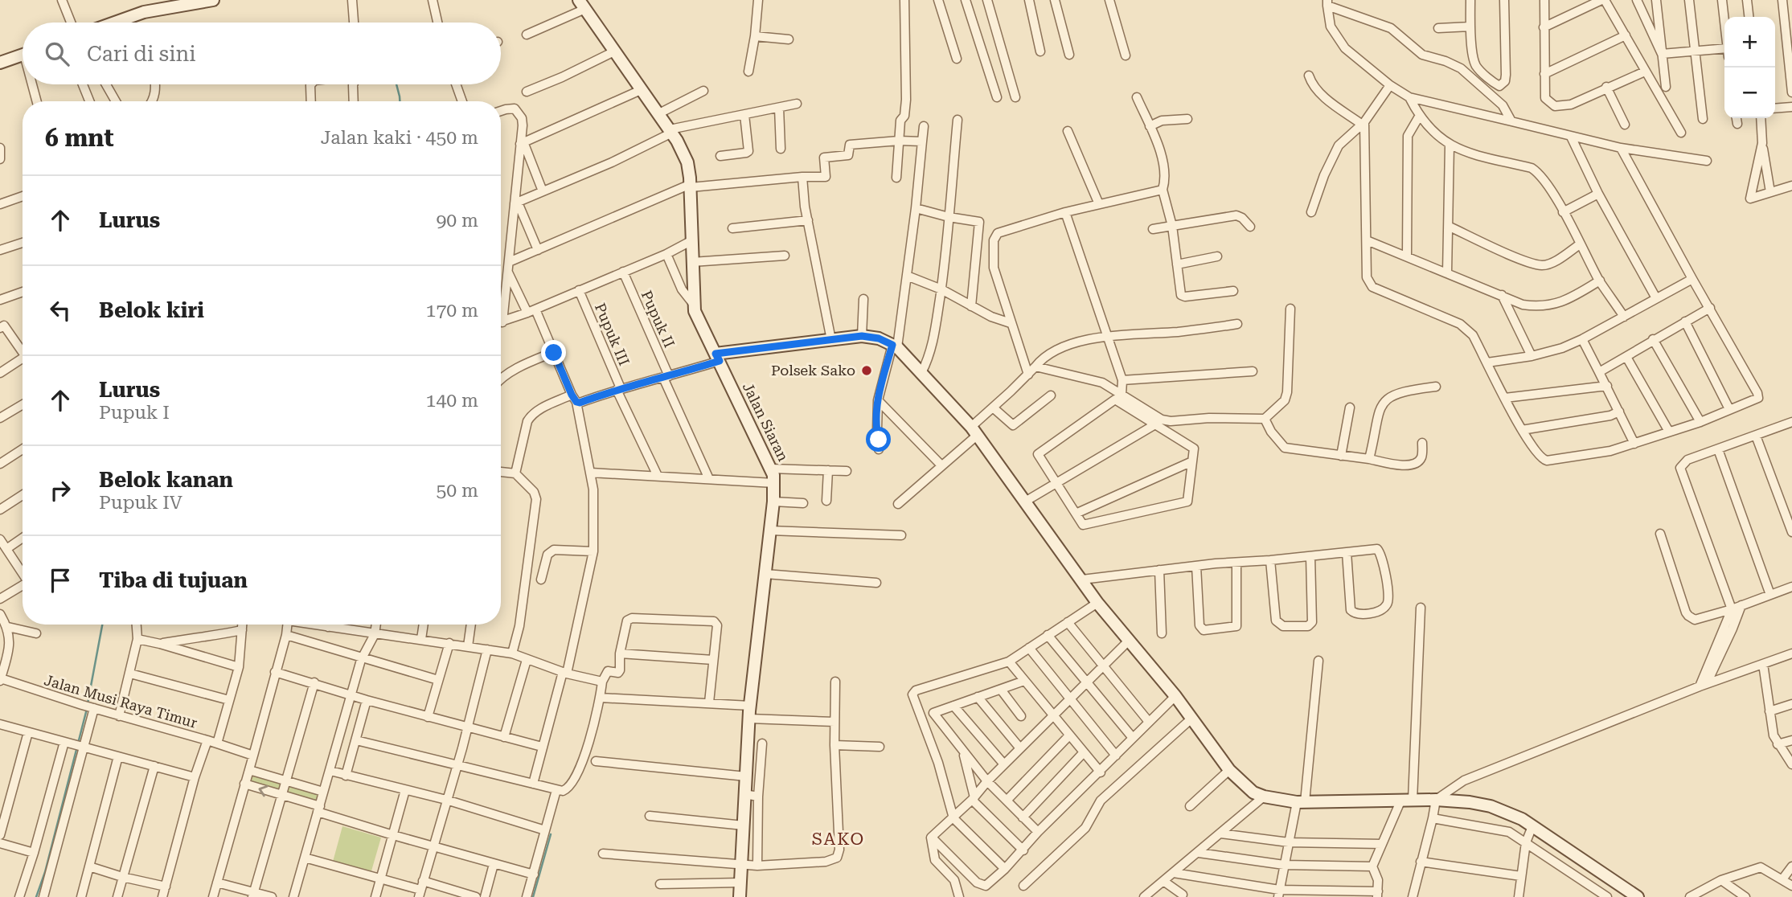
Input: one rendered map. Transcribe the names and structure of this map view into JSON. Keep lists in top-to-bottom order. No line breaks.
{"streets":{"street":["Pupuk II","Pupuk III","Jalan Siaran","Jalan Musi Raya Timur"]},"districts":["SAKO"],"places":["Polsek Sako"],"page":{"map_buttons":["+","−"],"search":"Cari di sini","heading":["6 mnt","Jalan kaki · 450 m"],"list":[["Lurus","90 m"],["Belok kiri","170 m"],["Lurus","Pupuk I","140 m"],["Belok kanan","Pupuk IV","50 m"],"Tiba di tujuan"]}}
